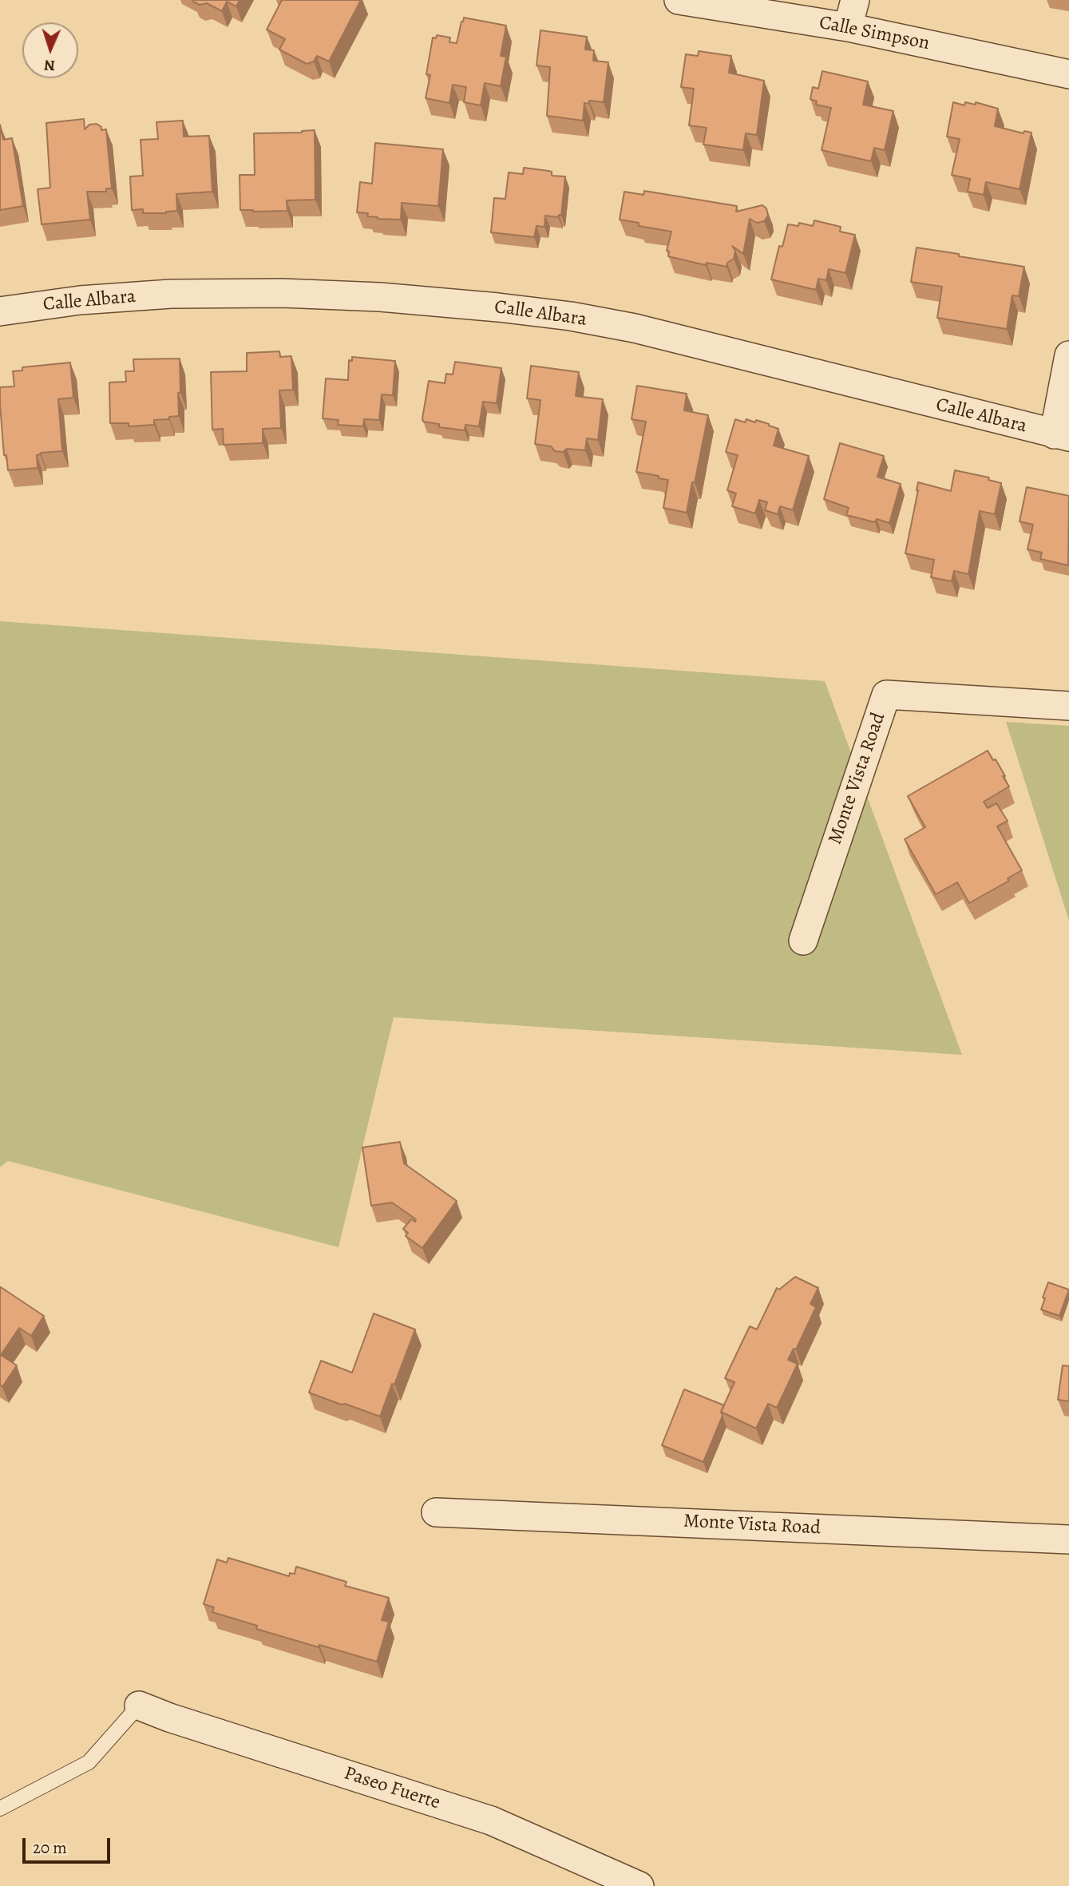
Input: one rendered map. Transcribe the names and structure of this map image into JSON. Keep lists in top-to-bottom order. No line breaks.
{"streets":{"street":["Calle Simpson","Calle Albara","Monte Vista Road","Paseo Fuerte"]},"scale_bar":"20 m","north":"bottom"}
